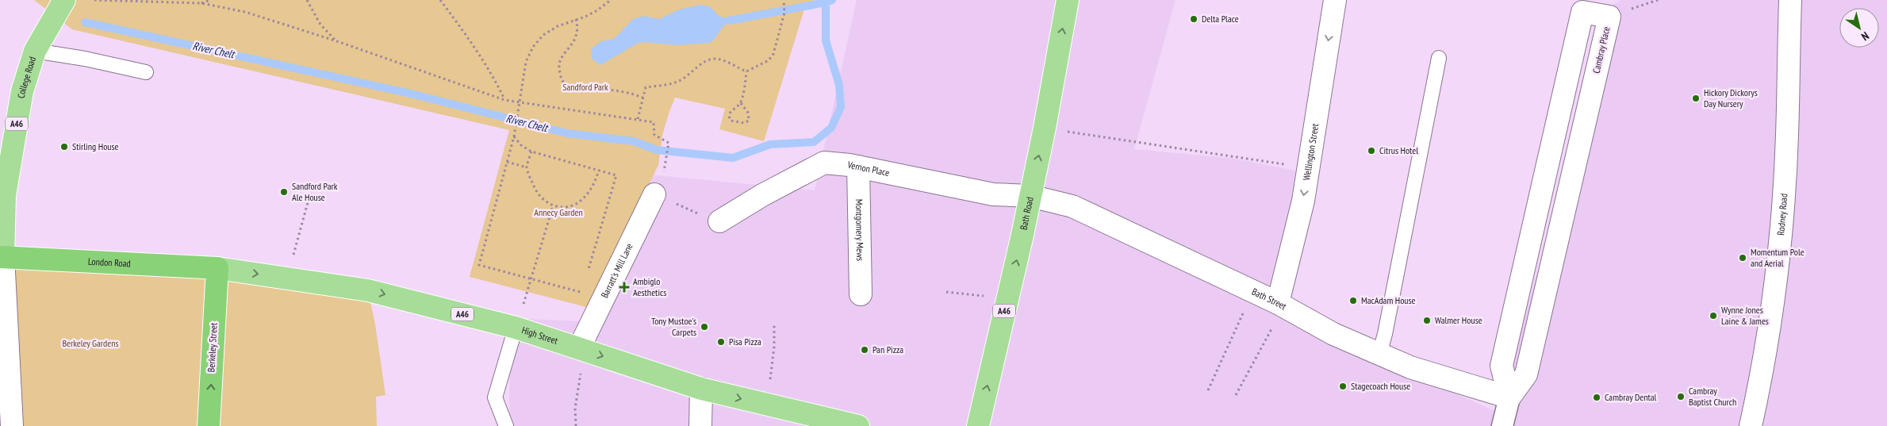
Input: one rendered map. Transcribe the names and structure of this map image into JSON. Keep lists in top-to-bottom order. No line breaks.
{"streets":{"highway":["A46","London Road","Berkeley Street"],"main road":["College Road","Bath Road","High Street"],"street":["Cambray Place","Wellington Street","Vernon Place","Rodney Road","Montgomery Mews","Barratt's Mill Lane","Bath Street"]},"crossings":[["Cambray Place","Bath Street"],["College Road","London Road"],["Wellington Street","Bath Street"],["Vernon Place","Bath Road"],["Vernon Place","Montgomery Mews"],["Vernon Place","Bath Street"],["Bath Road","Bath Street"],["London Road","High Street"],["London Road","Berkeley Street"],["Barratt's Mill Lane","High Street"],["High Street","Berkeley Street"]],"one_way":["Wellington Street","Bath Road","High Street","Berkeley Street"],"water":["River Chelt"],"parks":["Sandford Park","Annecy Garden","Berkeley Gardens"],"places":{"other":["Delta Place","Hickory Dickorys Day Nursery","Stirling House","Citrus Hotel","Sandford Park Ale House","Momentum Pole and Aerial","MacAdam House","Wynne Jones Laine & James","Walmer House","Tony Mustoe's Carpets","Pisa Pizza","Pan Pizza","Stagecoach House","Cambray Baptist Church","Cambray Dental"],"health":["Ambiglo Aesthetics"]},"north":"bottom right"}
